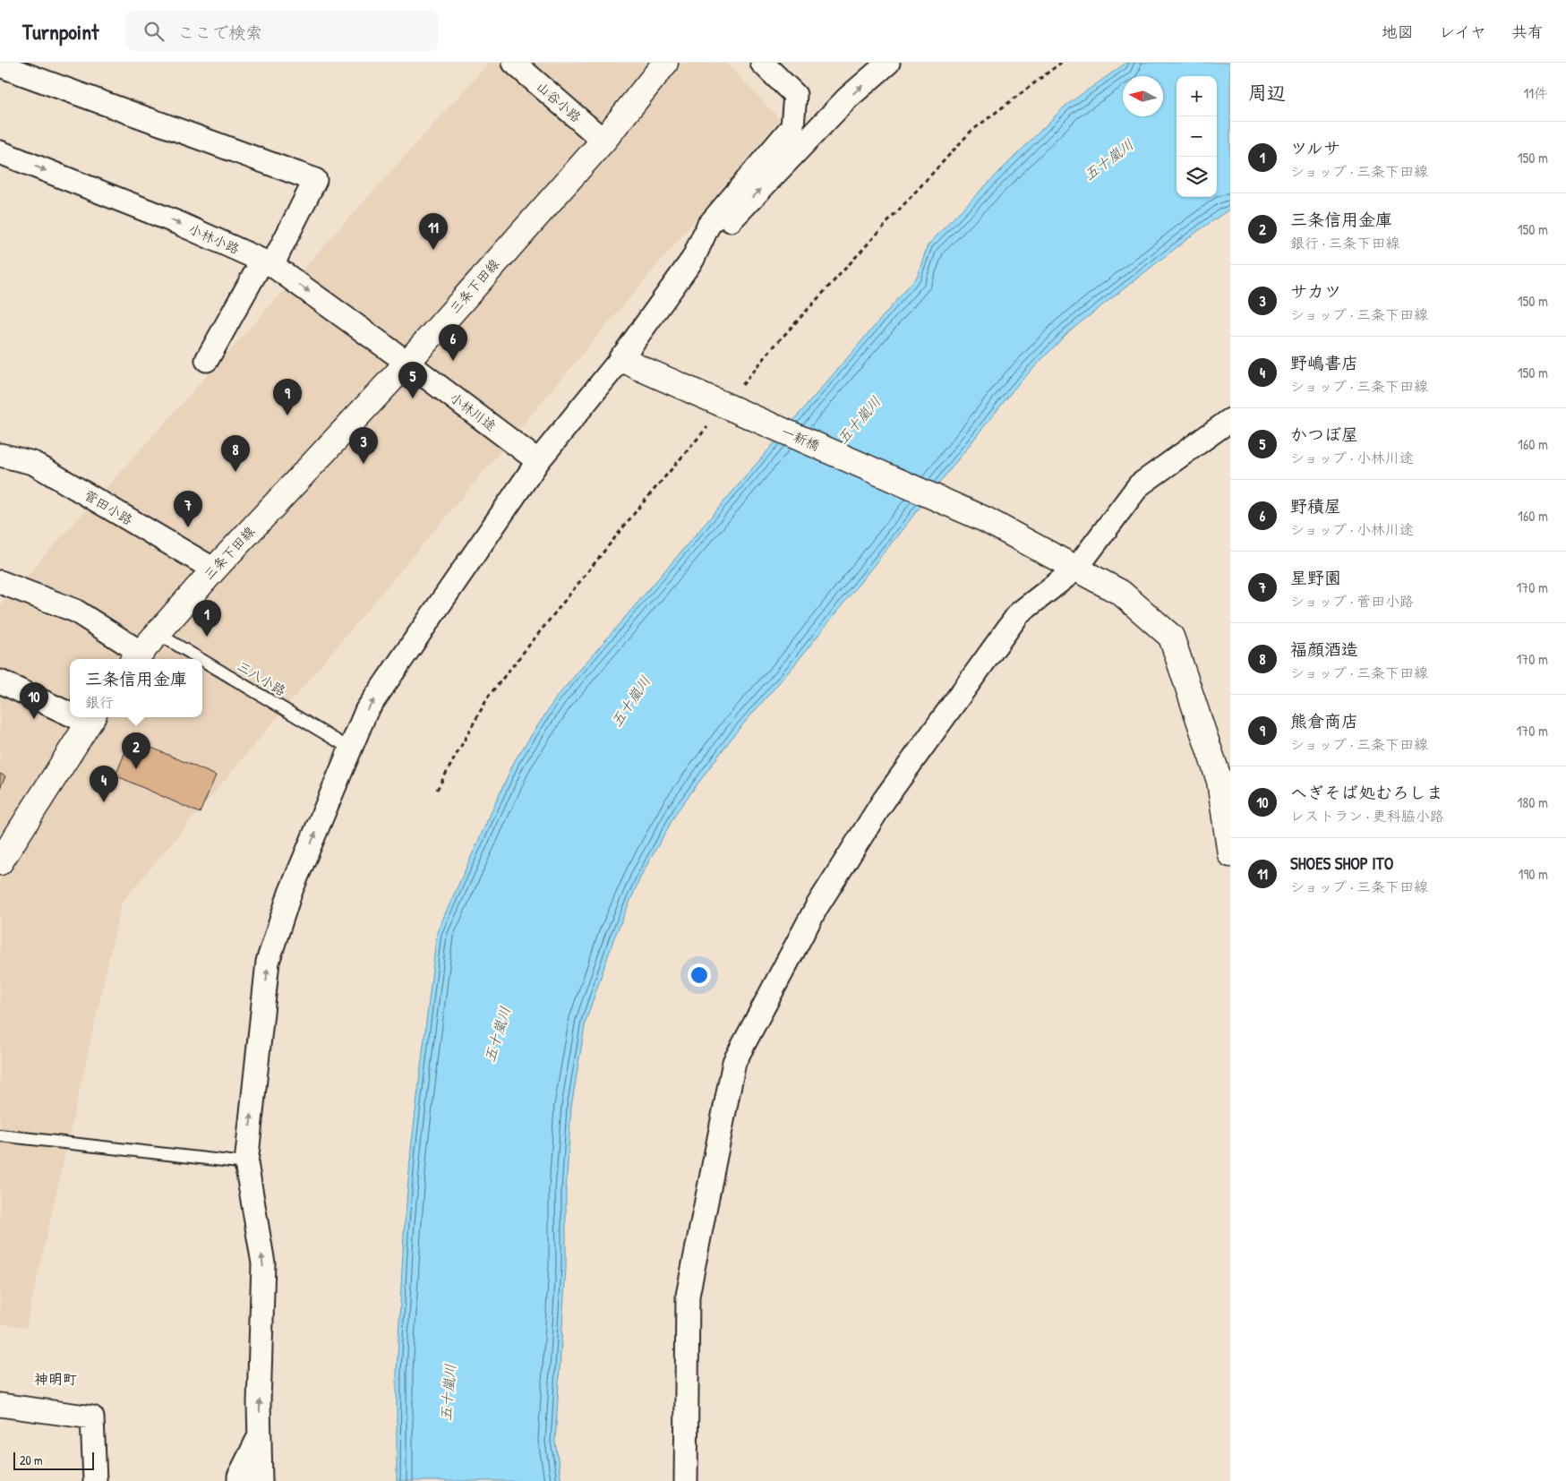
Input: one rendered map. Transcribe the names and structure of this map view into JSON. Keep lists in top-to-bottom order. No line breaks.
{"streets":{"main road":["三条下田線","一新橋"],"street":["山谷小路","小林小路","小林川途","菅田小路"],"lane":["三八小路"]},"crossings":[["山谷小路","三条下田線"],["小林小路","三条下田線"],["小林小路","小林川途"],["三条下田線","小林川途"],["三条下田線","菅田小路"],["三条下田線","三八小路"]],"one_way":["小林小路"],"districts":["神明町"],"water":["五十嵐川"],"scale_bar":"20 m","north":"left","page":{"header":"Turnpoint","search":"ここで検索","nav":["地図","レイヤ","共有"],"heading":["周辺","11件"],"map_buttons":["+","−"],"list":[{"mark":"1","name":"ツルサ","note":"ショップ · 三条下田線","value":"150 m"},{"mark":"2","name":"三条信用金庫","note":"銀行 · 三条下田線","value":"150 m"},{"mark":"3","name":"サカツ","note":"ショップ · 三条下田線","value":"150 m"},{"mark":"4","name":"野嶋書店","note":"ショップ · 三条下田線","value":"150 m"},{"mark":"5","name":"かつぼ屋","note":"ショップ · 小林川途","value":"160 m"},{"mark":"6","name":"野積屋","note":"ショップ · 小林川途","value":"160 m"},{"mark":"7","name":"星野園","note":"ショップ · 菅田小路","value":"170 m"},{"mark":"8","name":"福顔酒造","note":"ショップ · 三条下田線","value":"170 m"},{"mark":"9","name":"熊倉商店","note":"ショップ · 三条下田線","value":"170 m"},{"mark":"10","name":"へぎそば処むろしま","note":"レストラン · 更科脇小路","value":"180 m"},{"mark":"11","name":"SHOES SHOP ITO","note":"ショップ · 三条下田線","value":"190 m"}],"pins":["11","6","5","9","3","8","7","1","10","2","4"],"popup":["三条信用金庫","銀行"],"scale":"20 m"}}
